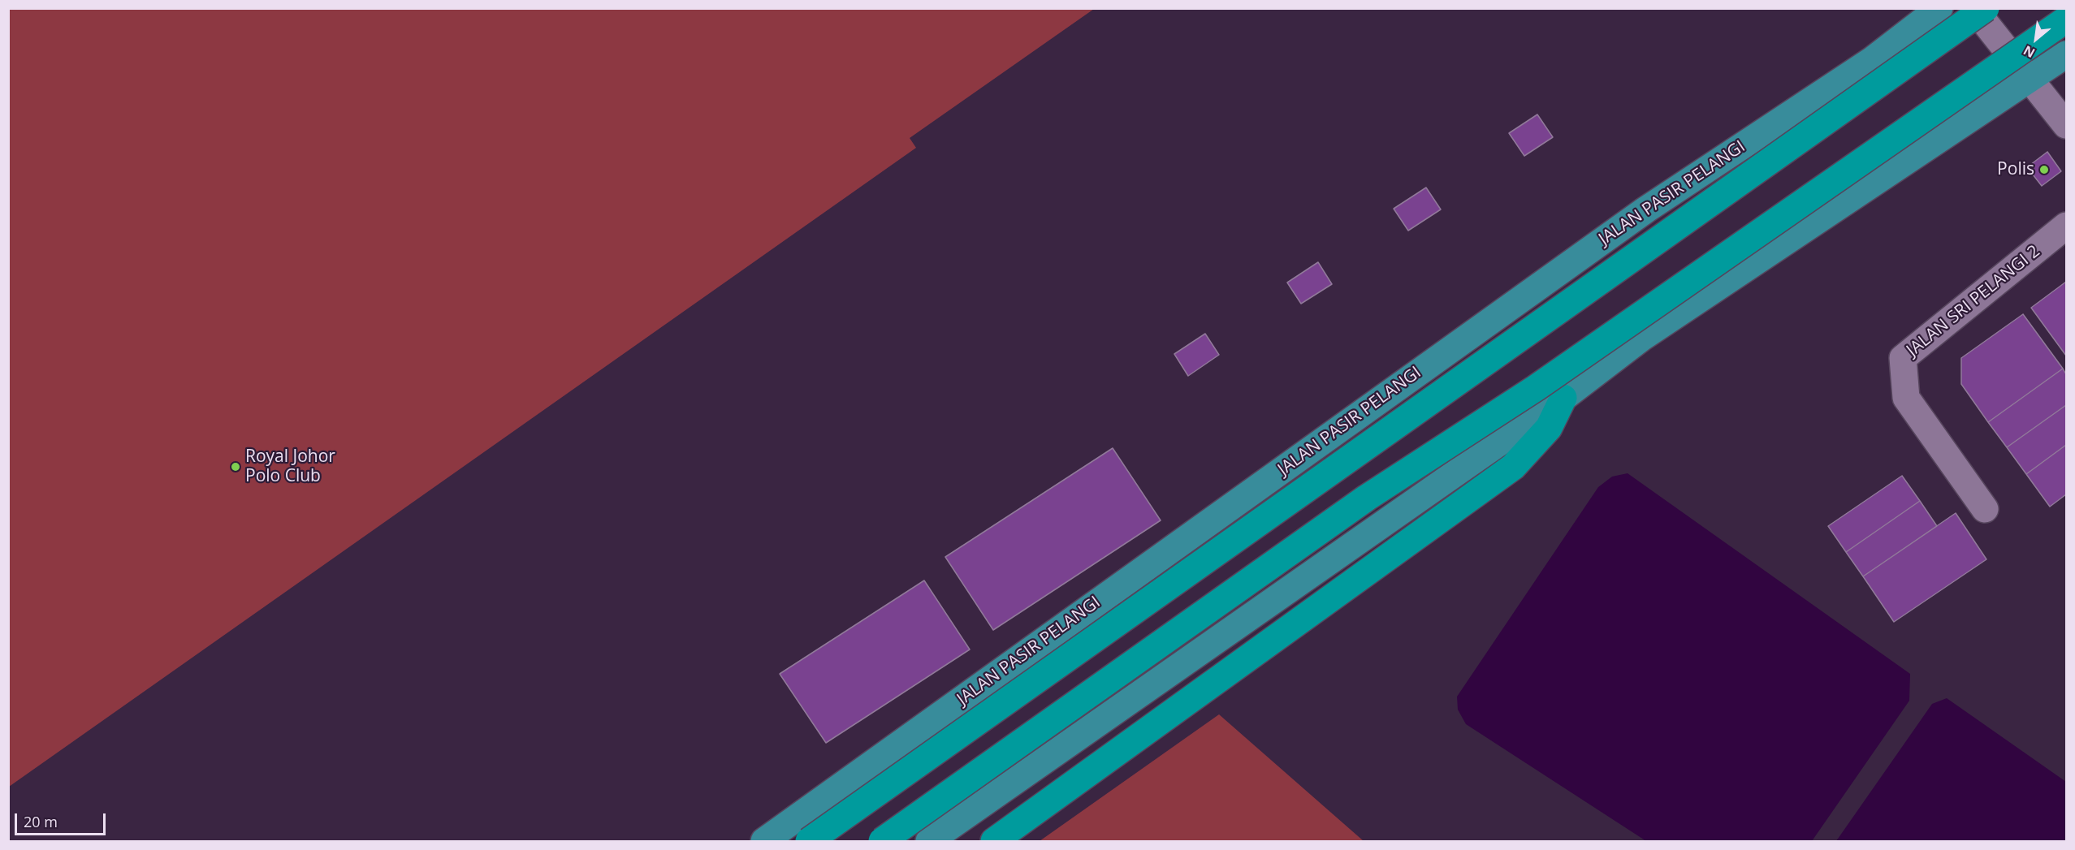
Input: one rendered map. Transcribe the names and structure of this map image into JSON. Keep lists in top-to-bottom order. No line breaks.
{"streets":{"main road":["JALAN PASIR PELANGI"],"street":["JALAN SRI PELANGI 2"]},"places":["Polis","Royal Johor Polo Club"],"scale_bar":"20 m","north":"bottom left"}
